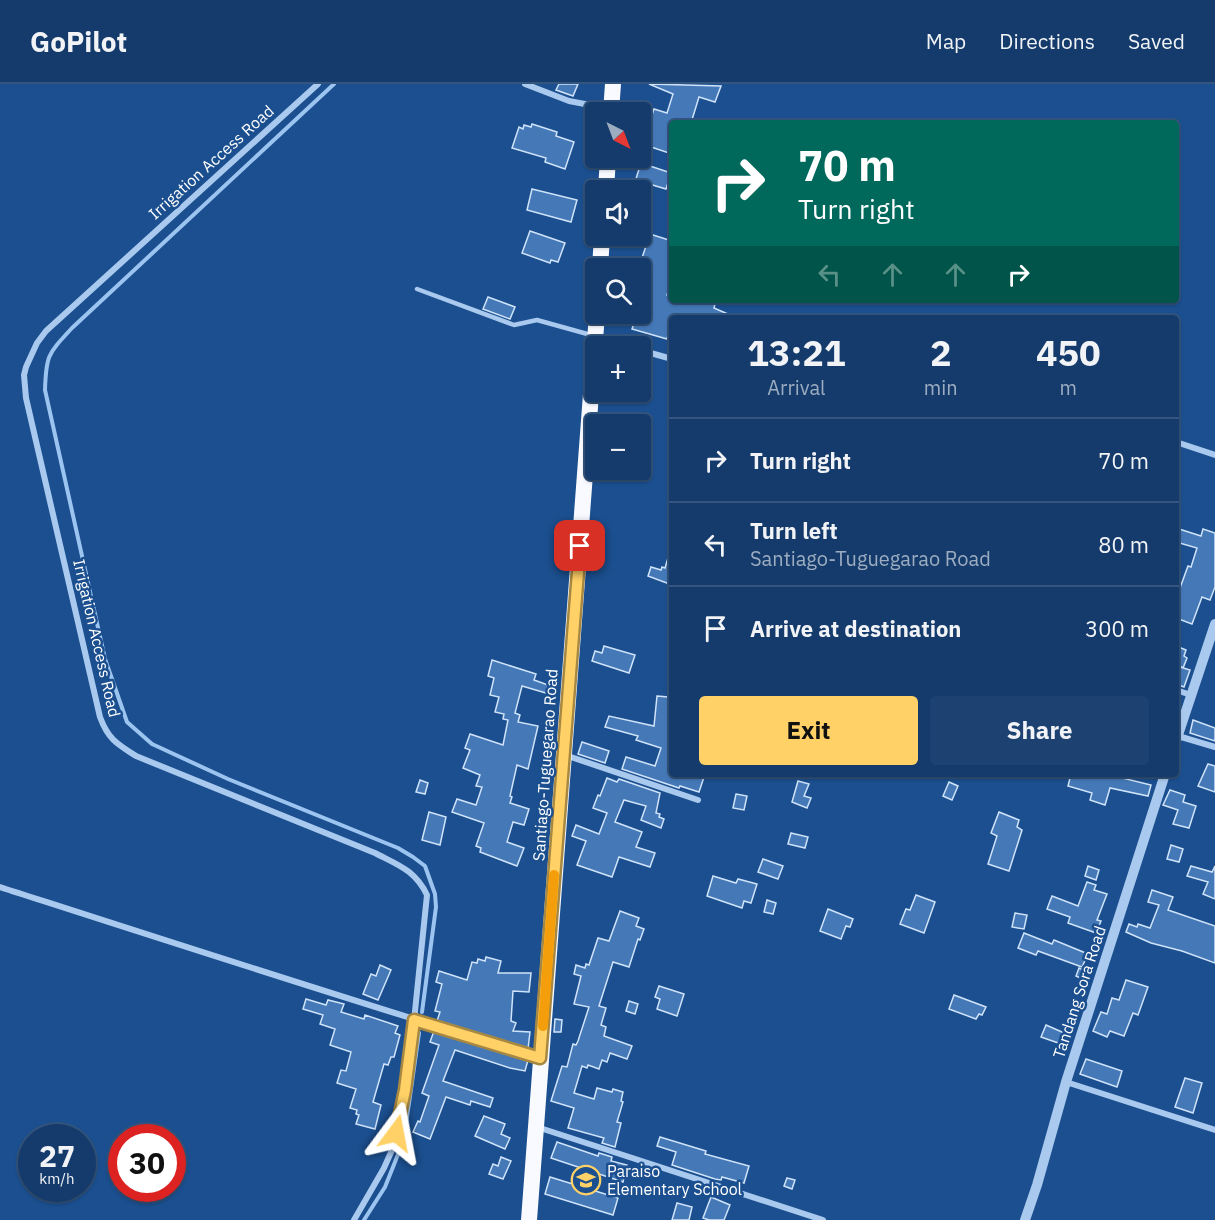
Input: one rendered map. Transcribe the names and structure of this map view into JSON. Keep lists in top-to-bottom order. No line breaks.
{"streets":{"highway":["Santiago-Tuguegarao Road"],"street":["Irrigation Access Road","Tandang Sora Road"]},"places":{"school or university":["Paraiso Elementary School"]},"north":"bottom right","page":{"header":"GoPilot","nav":["Map","Directions","Saved"],"map_buttons":["+","−"],"turn":["70 m","Turn right"],"eta":["13:21","Arrival","2","min","450","m"],"list":[{"name":"Turn right","value":"70 m"},{"name":"Turn left","note":"Santiago-Tuguegarao Road","value":"80 m"},{"name":"Arrive at destination","value":"300 m"}],"buttons":["Exit","Share"],"speed":"27 km/h","limit":"30"}}
